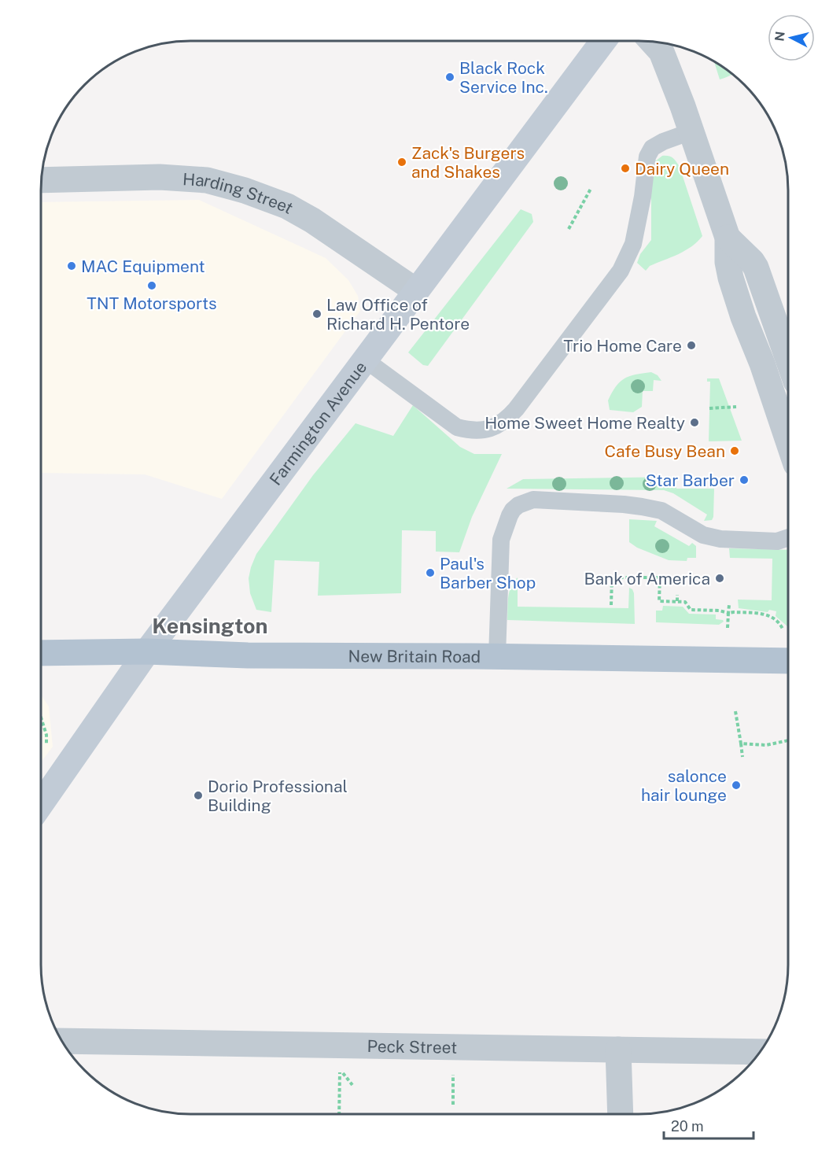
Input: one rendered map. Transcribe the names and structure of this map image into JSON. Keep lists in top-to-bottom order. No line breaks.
{"streets":{"main road":["Farmington Avenue","New Britain Road"],"street":["Harding Street","Peck Street"]},"crossings":[["Harding Street","Farmington Avenue"],["Farmington Avenue","New Britain Road"]],"districts":["Kensington"],"places":["Black Rock Service Inc.","Zack's Burgers and Shakes","Dairy Queen","MAC Equipment","TNT Motorsports","Law Office of Richard H. Pentore","Trio Home Care","Home Sweet Home Realty","Cafe Busy Bean","Star Barber","Paul's Barber Shop","Bank of America","salonce hair lounge","Dorio Professional Building"],"scale_bar":"20 m","north":"left"}
